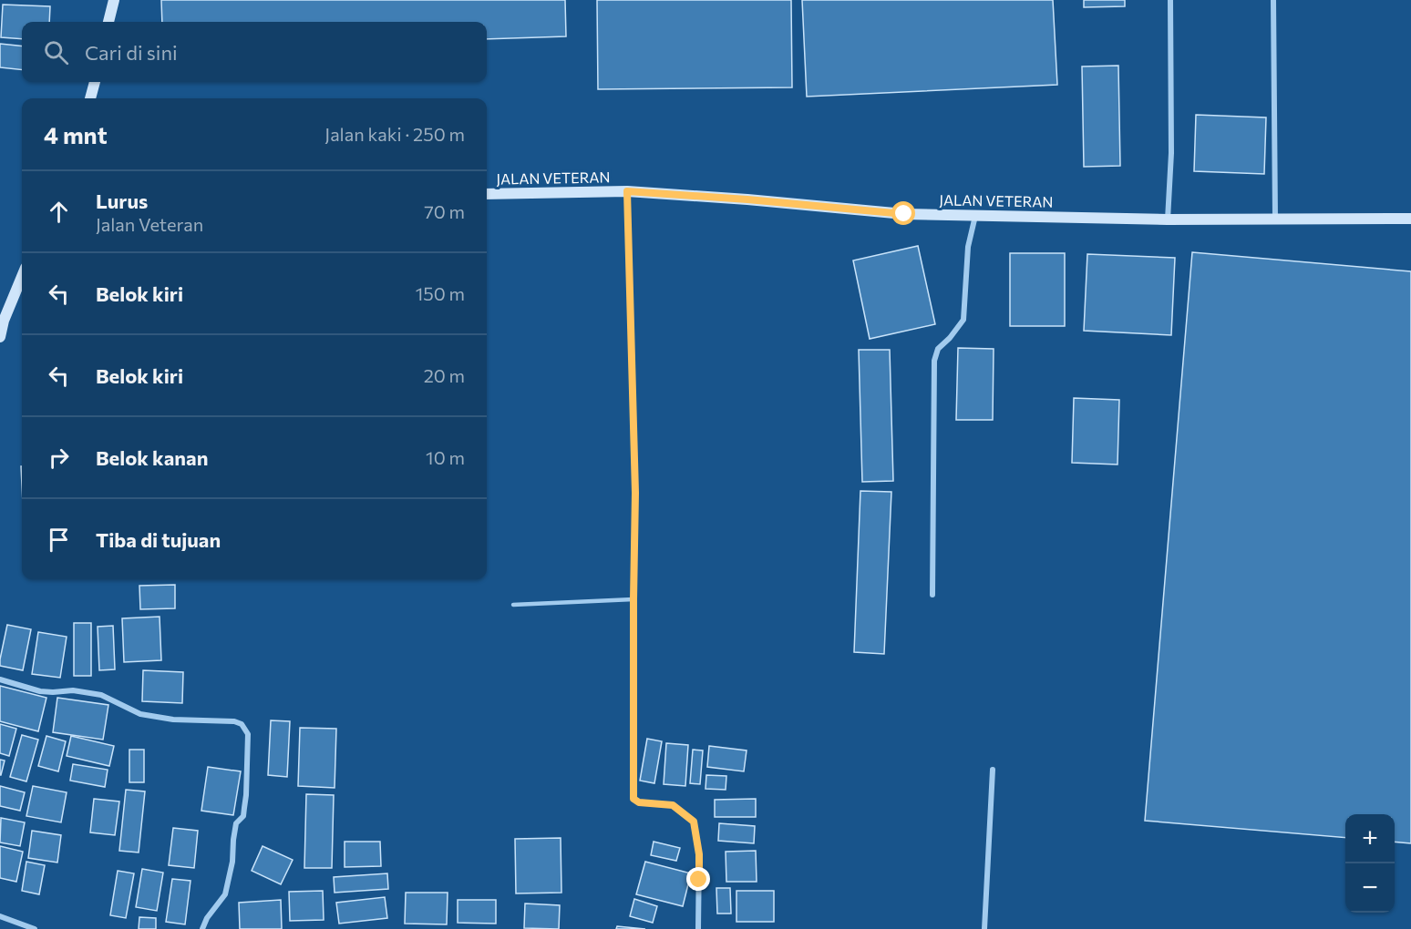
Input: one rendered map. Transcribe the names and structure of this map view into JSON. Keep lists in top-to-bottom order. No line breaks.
{"streets":{"main road":["JALAN VETERAN"]},"page":{"search":"Cari di sini","heading":["4 mnt","Jalan kaki · 250 m"],"list":[["Lurus","Jalan Veteran","70 m"],["Belok kiri","150 m"],["Belok kiri","20 m"],["Belok kanan","10 m"],"Tiba di tujuan"],"map_buttons":["+","−"]}}
